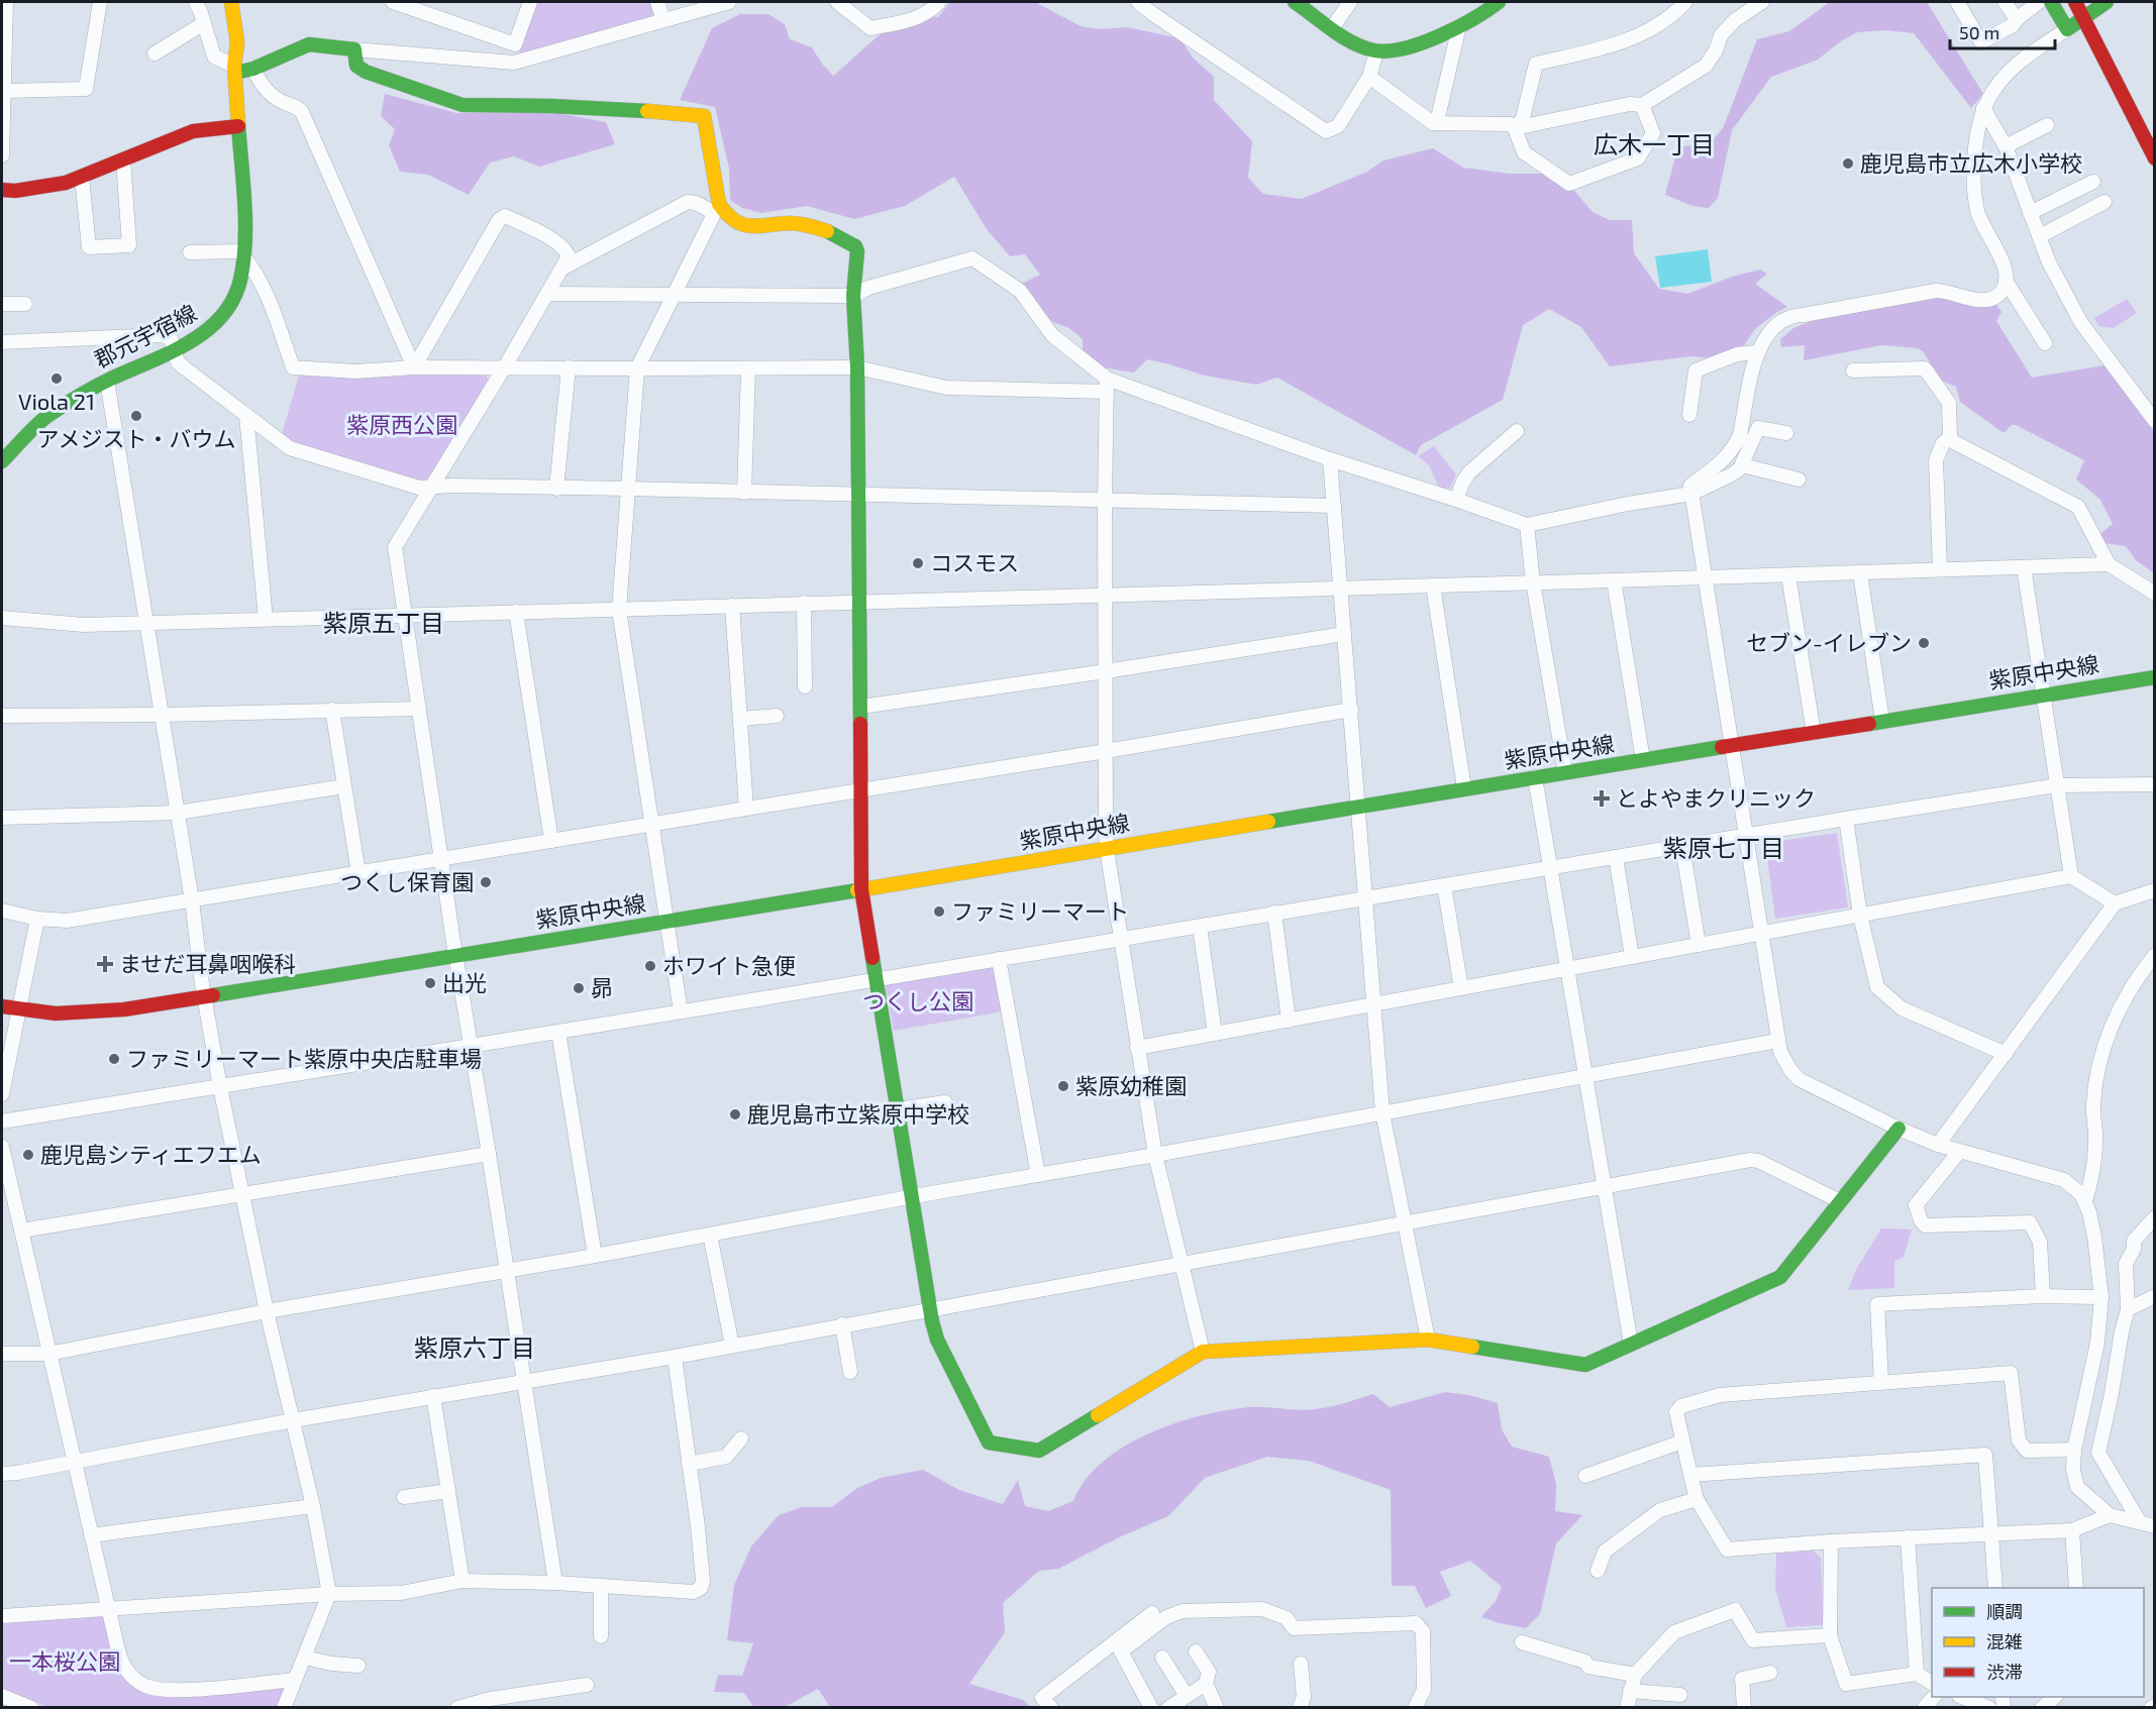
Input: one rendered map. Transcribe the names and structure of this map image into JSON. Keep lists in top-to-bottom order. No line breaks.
{"streets":{"street":["郡元宇宿線","紫原中央線"]},"districts":["広木一丁目","紫原五丁目","紫原七丁目","紫原六丁目"],"parks":["紫原西公園","つくし公園","一本桜公園"],"places":{"other":["鹿児島市立広木小学校","Viola 21","アメジスト・バウム","コスモス","セブン-イレブン","つくし保育園","ファミリーマート","ホワイト急便","出光","昴","ファミリーマート紫原中央店駐車場","紫原幼稚園","鹿児島市立紫原中学校","鹿児島シティエフエム"],"health":["とよやまクリニック","ませだ耳鼻咽喉科"]},"legend":["順調","混雑","渋滞"],"scale_bar":"50 m"}
